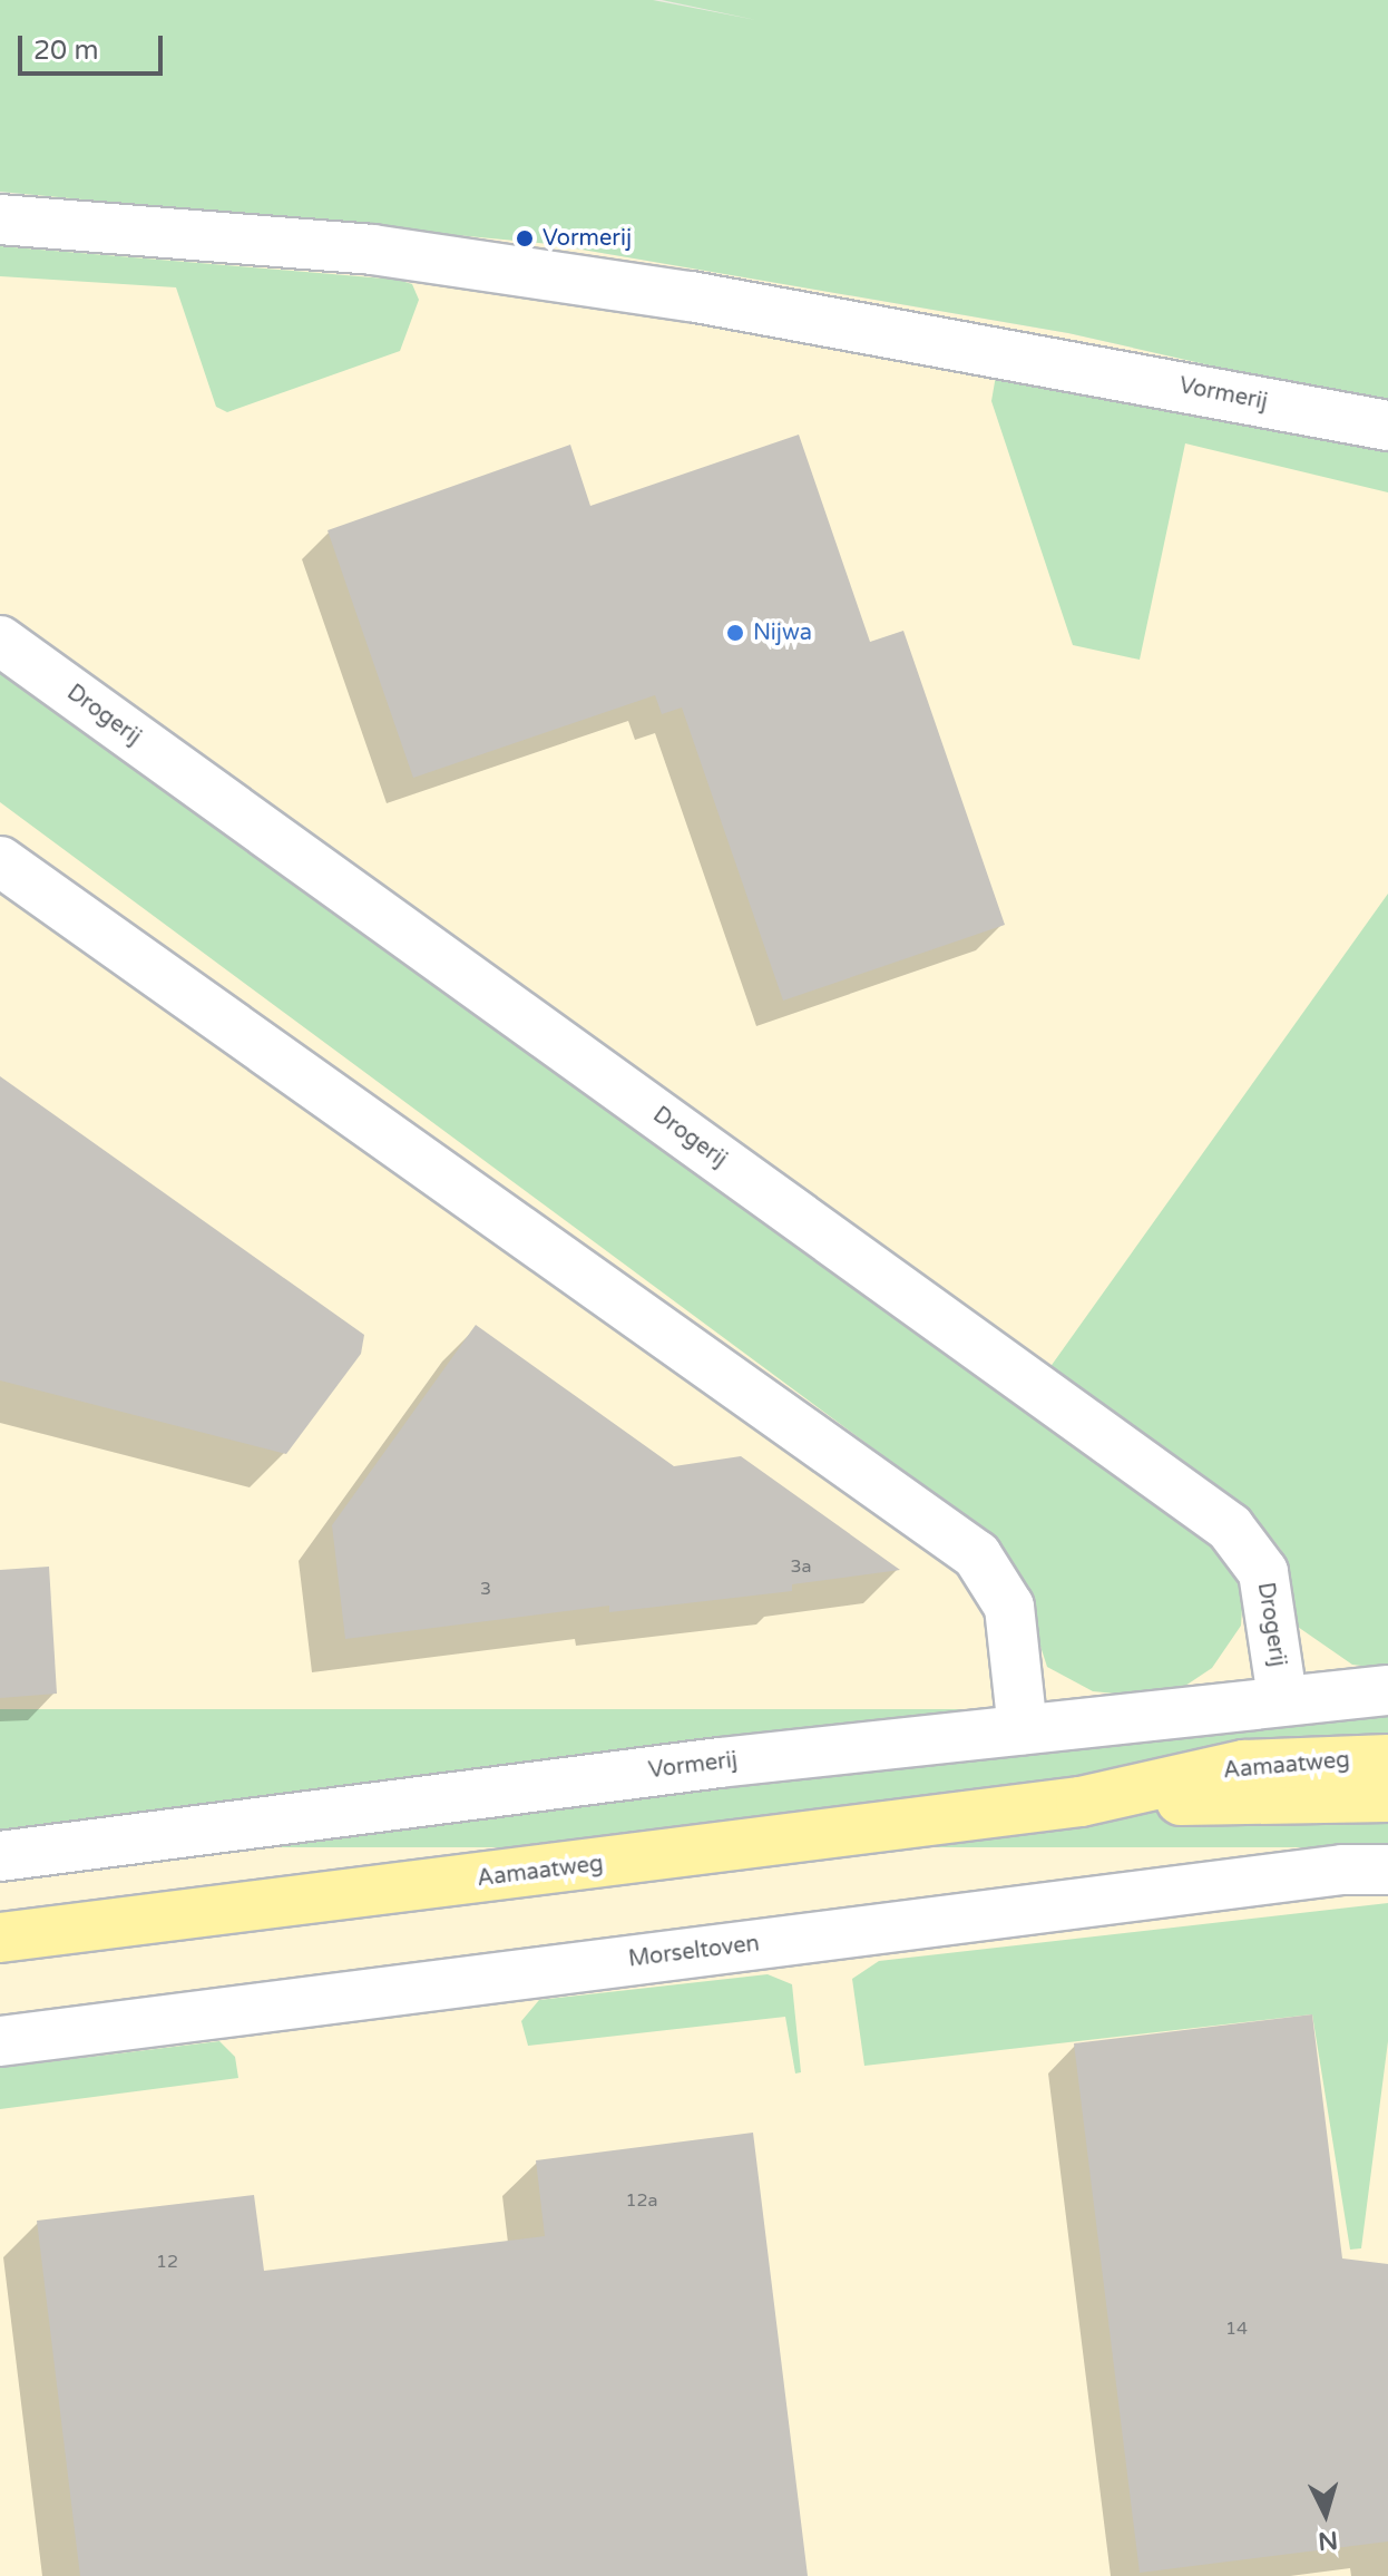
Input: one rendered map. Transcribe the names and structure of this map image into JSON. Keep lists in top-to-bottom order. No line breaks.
{"streets":{"main road":["Aamaatweg"],"street":["Vormerij","Drogerij","Morseltoven"]},"crossings":[["Vormerij","Drogerij"]],"places":["Vormerij","Nijwa"],"house_numbers":["3a","3","12a","12","14"],"scale_bar":"20 m","north":"bottom"}
